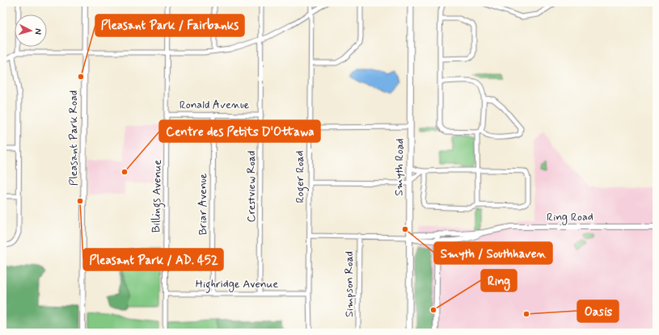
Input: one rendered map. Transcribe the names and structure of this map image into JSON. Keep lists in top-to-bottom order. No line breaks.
{"streets":{"main road":["Smyth Road"],"street":["Ronald Avenue","Pleasant Park Road","Roger Road","Crestview Road","Billings Avenue","Briar Avenue","Ring Road","Highridge Avenue","Simpson Road"]},"crossings":[["Ronald Avenue","Crestview Road"],["Ronald Avenue","Billings Avenue"],["Ronald Avenue","Briar Avenue"],["Smyth Road","Ring Road"],["Roger Road","Highridge Avenue"],["Crestview Road","Highridge Avenue"],["Billings Avenue","Highridge Avenue"],["Briar Avenue","Highridge Avenue"]],"places":["Pleasant Park / Fairbanks","Centre des Petits D'Ottawa","Pleasant Park / AD. 452","Smyth / Southhaven","Ring","Oasis"],"north":"right"}
